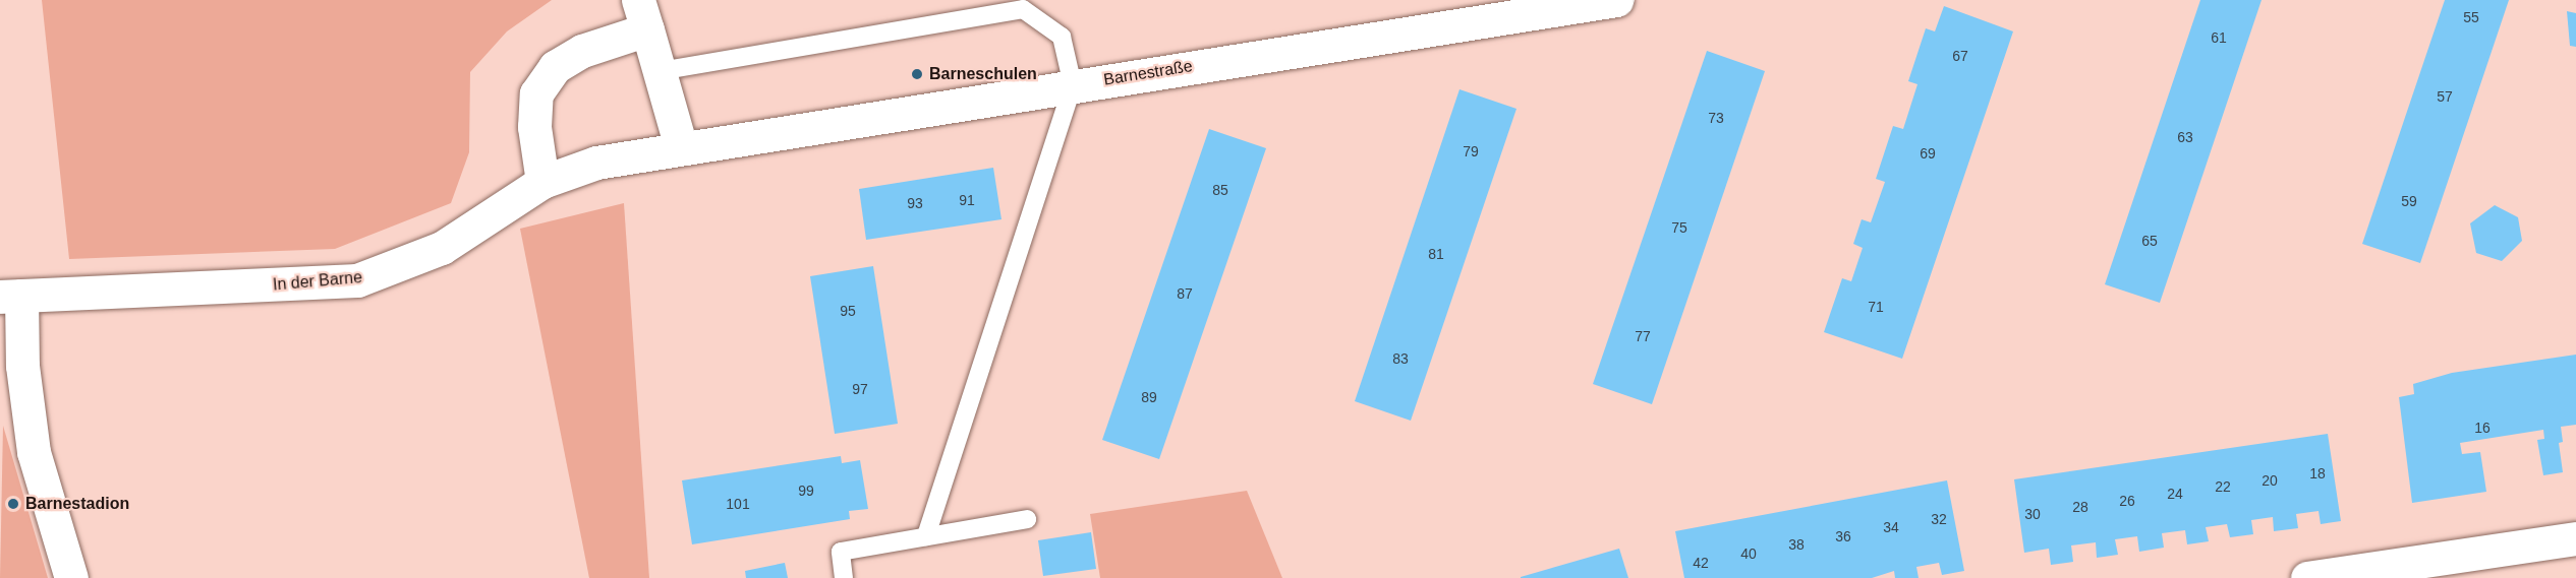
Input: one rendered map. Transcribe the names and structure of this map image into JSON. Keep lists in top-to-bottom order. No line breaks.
{"streets":{"street":["Barnestraße","In der Barne"]},"crossings":[["Barnestraße","In der Barne"]],"places":["Barneschulen","Barnestadion"],"house_numbers":["55","61","67","57","73","63","79","69","85","91","59","93","75","65","81","87","71","95","77","83","97","89","16","18","20","22","99","24","26","101","28","30","32","34","36","38","40","42"]}
